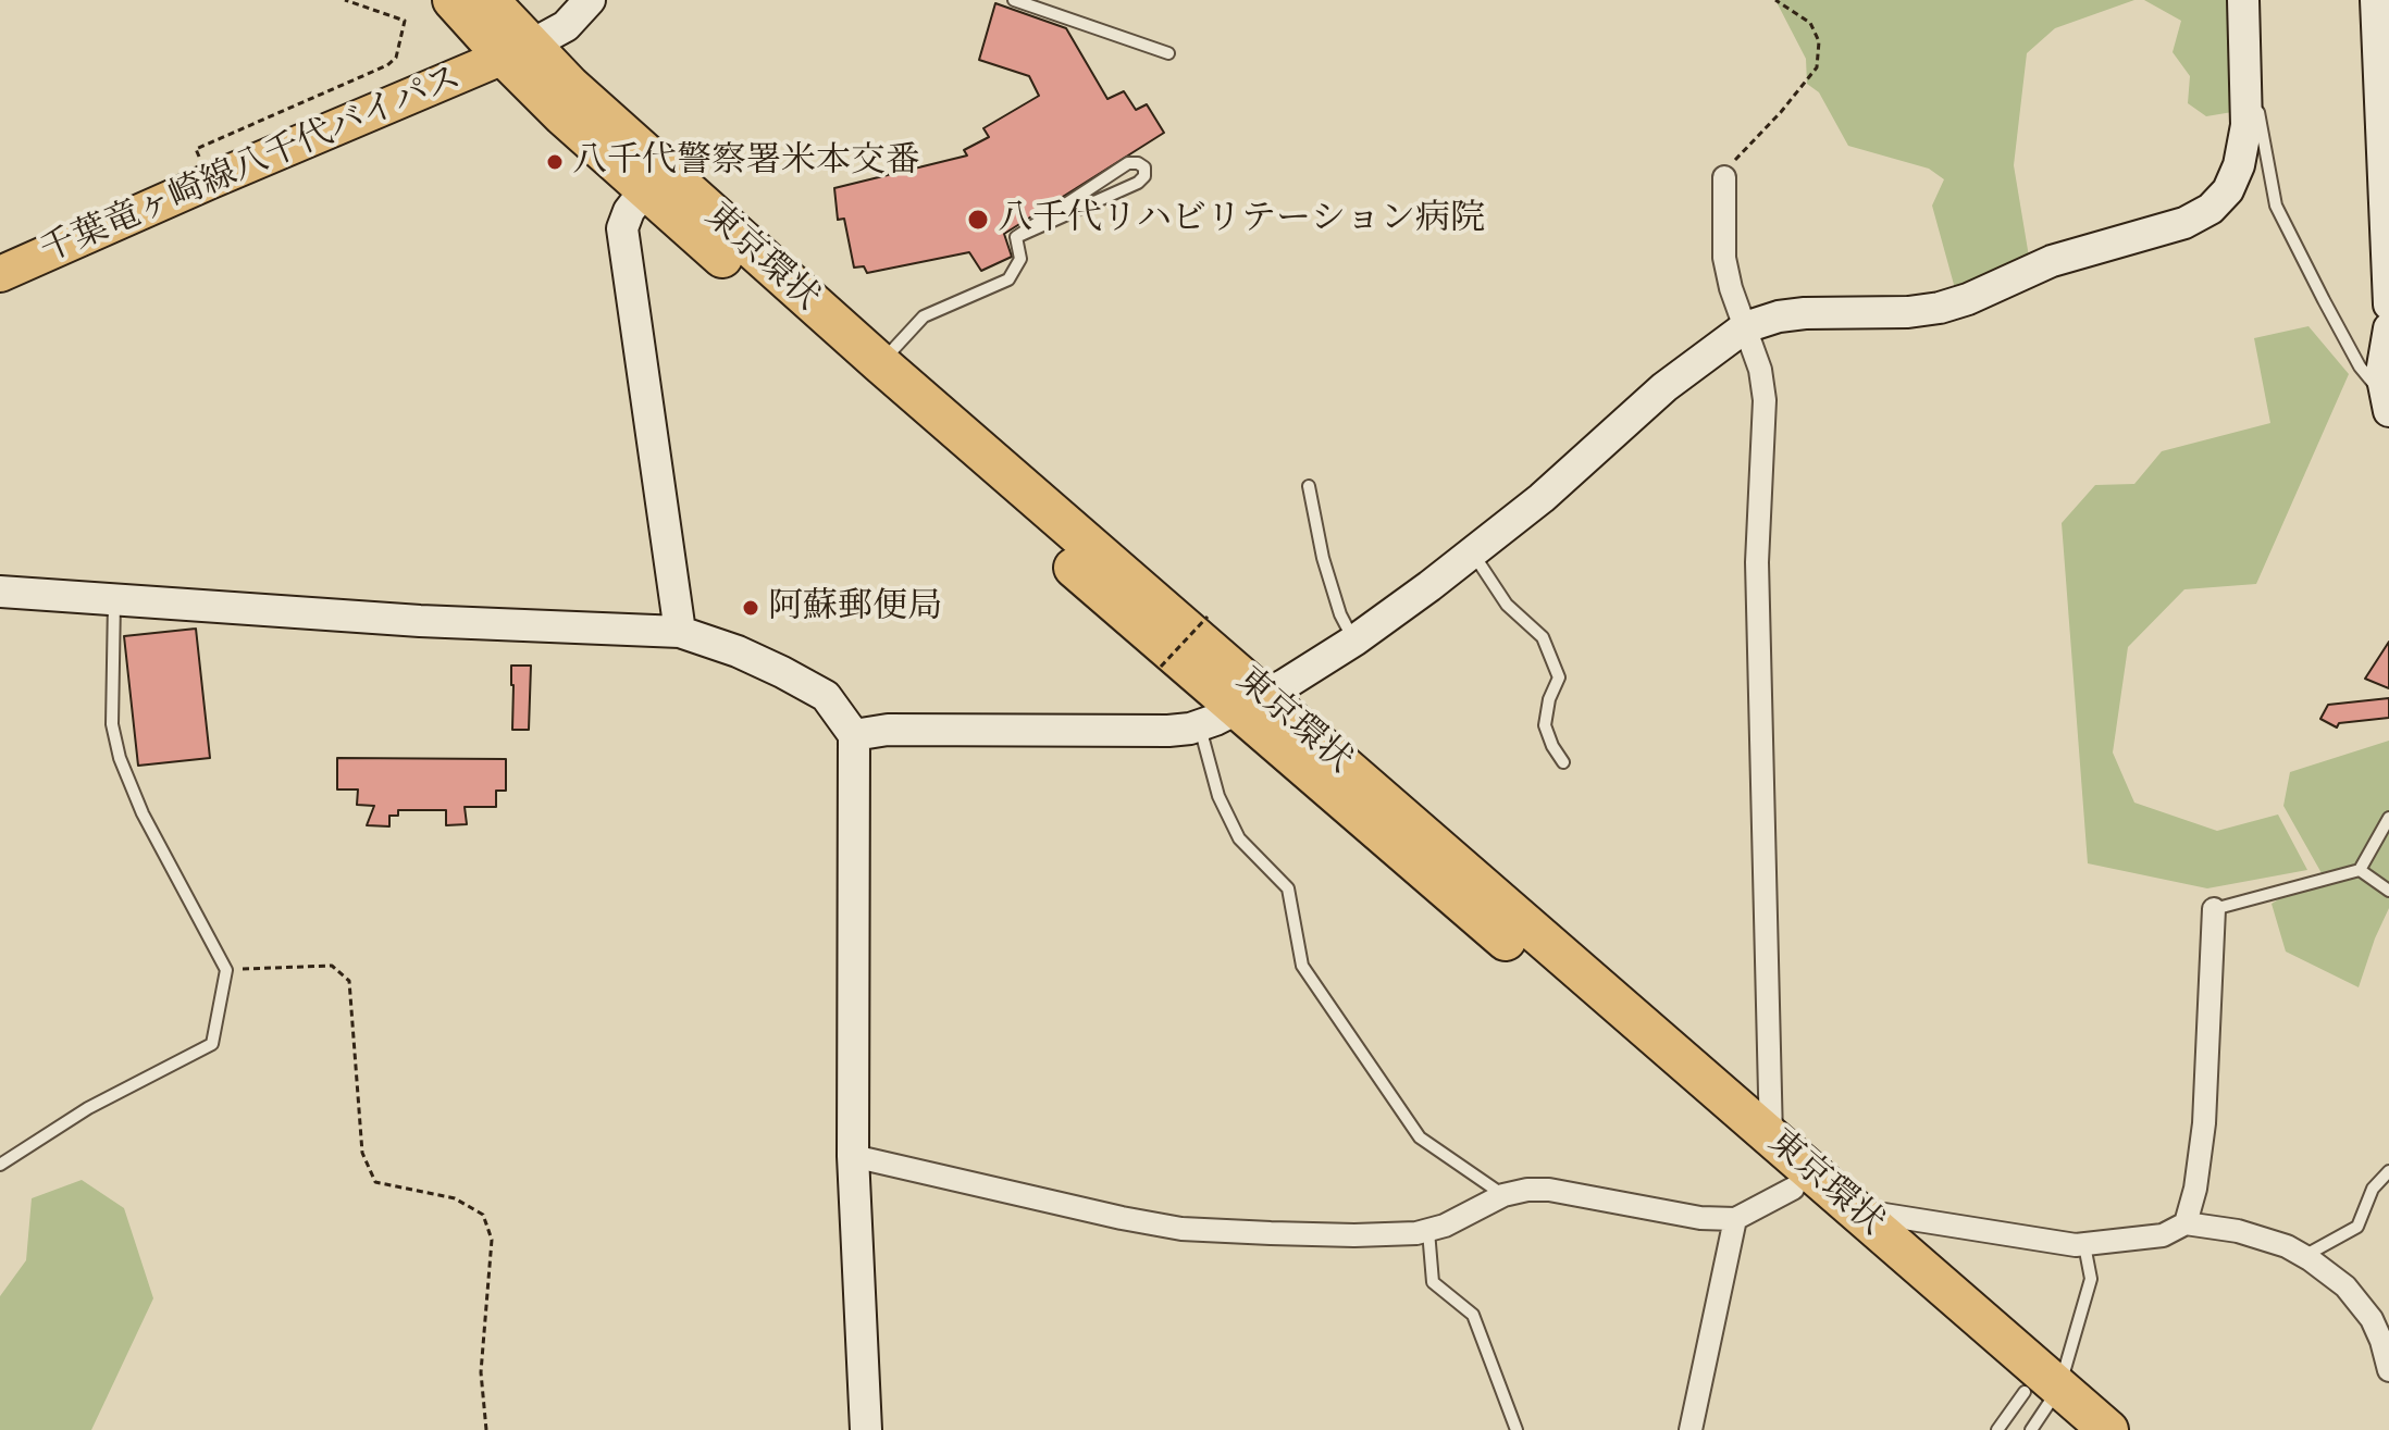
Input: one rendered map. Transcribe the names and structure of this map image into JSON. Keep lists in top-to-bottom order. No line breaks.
{"streets":{"highway":["東京環状"],"main road":["千葉竜ヶ崎線八千代バイパス"]},"crossings":[["千葉竜ヶ崎線八千代バイパス","東京環状"]],"places":["八千代警察署米本交番","八千代リハビリテーション病院","阿蘇郵便局"]}
